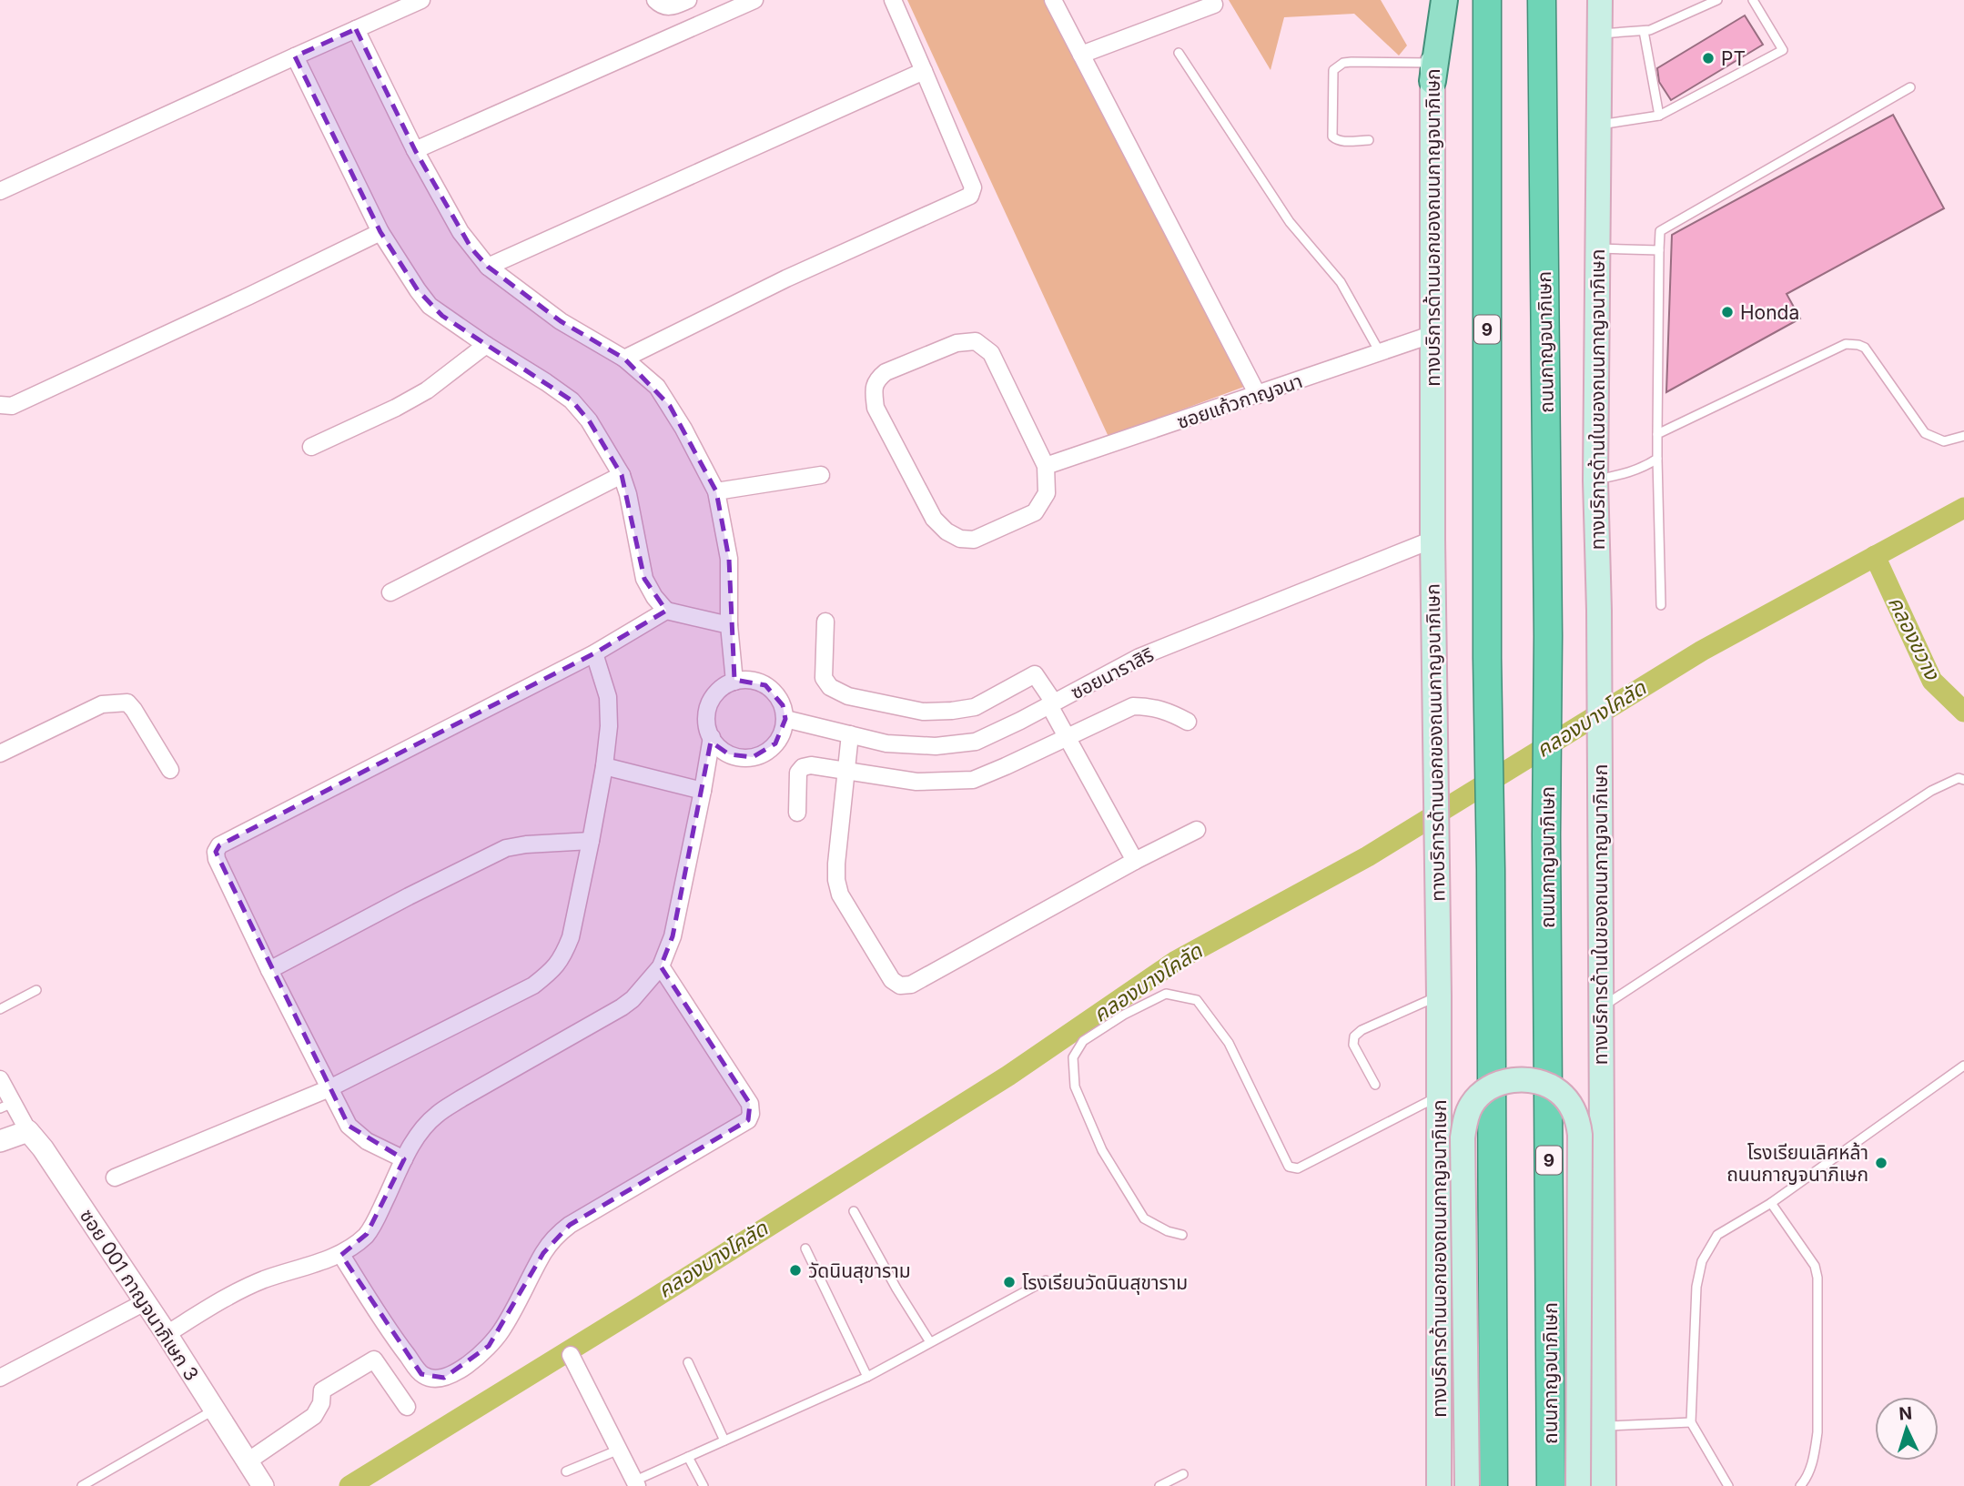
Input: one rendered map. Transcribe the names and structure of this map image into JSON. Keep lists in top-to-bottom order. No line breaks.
{"streets":{"highway":["9","ถนนกาญจนาภิเษก"],"main road":["ทางบริการด้านนอกของถนนกาญจนาภิเษก","ทางบริการด้านในของถนนกาญจนาภิเษก"],"street":["ซอยแก้วกาญจนา","ซอยนาราสิริ","ซอย 001 กาญจนาภิเษก 3"]},"crossings":[["ทางบริการด้านนอกของถนนกาญจนาภิเษก","ซอยแก้วกาญจนา"],["ทางบริการด้านนอกของถนนกาญจนาภิเษก","ซอยนาราสิริ"]],"water":["คลองขวาง","คลองบางโคลัด"],"places":["PT","Honda","โรงเรียนเลิศหล้า ถนนกาญจนาภิเษก","วัดนินสุขาราม","โรงเรียนวัดนินสุขาราม"],"north":"top"}
